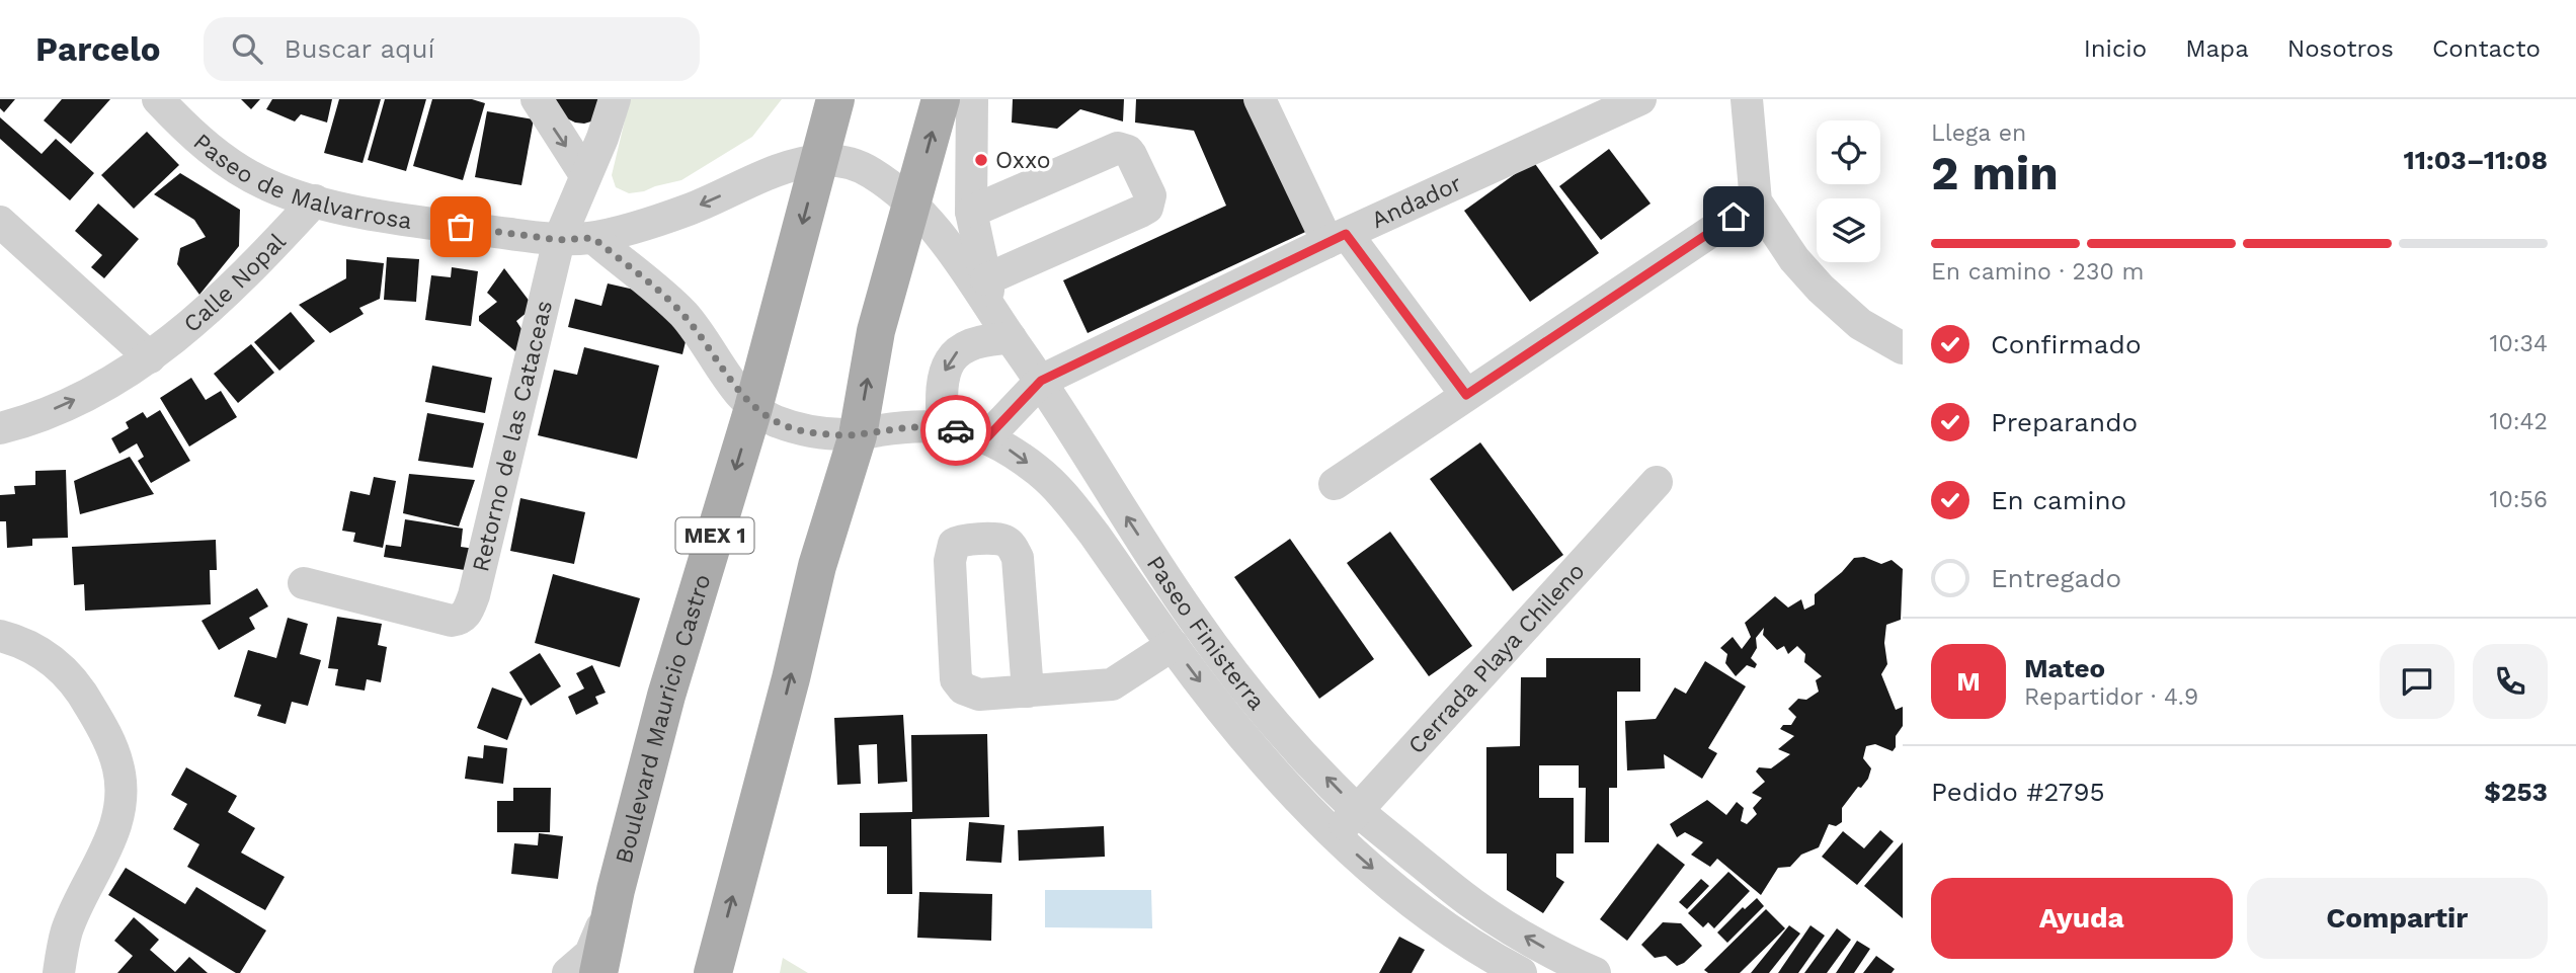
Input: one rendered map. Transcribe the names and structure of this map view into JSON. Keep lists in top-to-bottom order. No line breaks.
{"streets":{"main road":["MEX 1","Boulevard Mauricio Castro"],"street":["Paseo de Malvarrosa","Andador","Calle Nopal","Retorno de las Cataceas","Paseo Finisterra","Cerrada Playa Chileno"]},"crossings":[["Paseo de Malvarrosa","Calle Nopal"],["Paseo de Malvarrosa","Retorno de las Cataceas"],["Paseo de Malvarrosa","Paseo Finisterra"],["Paseo de Malvarrosa","Boulevard Mauricio Castro"],["Andador","Paseo Finisterra"],["Paseo Finisterra","Cerrada Playa Chileno"],["Paseo Finisterra","Boulevard Mauricio Castro"]],"one_way":["Calle Nopal"],"places":["Oxxo"],"page":{"header":"Parcelo","search":"Buscar aquí","nav":["Inicio","Mapa","Nosotros","Contacto"],"heading":["2 min","Llega en","11:03–11:08"],"panel":["Mateo","Repartidor · 4.9","Pedido #2795","$253"],"bar":"En camino · 230 m","list":[["Confirmado","10:34"],["Preparando","10:42"],["En camino","10:56"],"Entregado"],"round":"M","buttons":["Ayuda","Compartir"]}}
